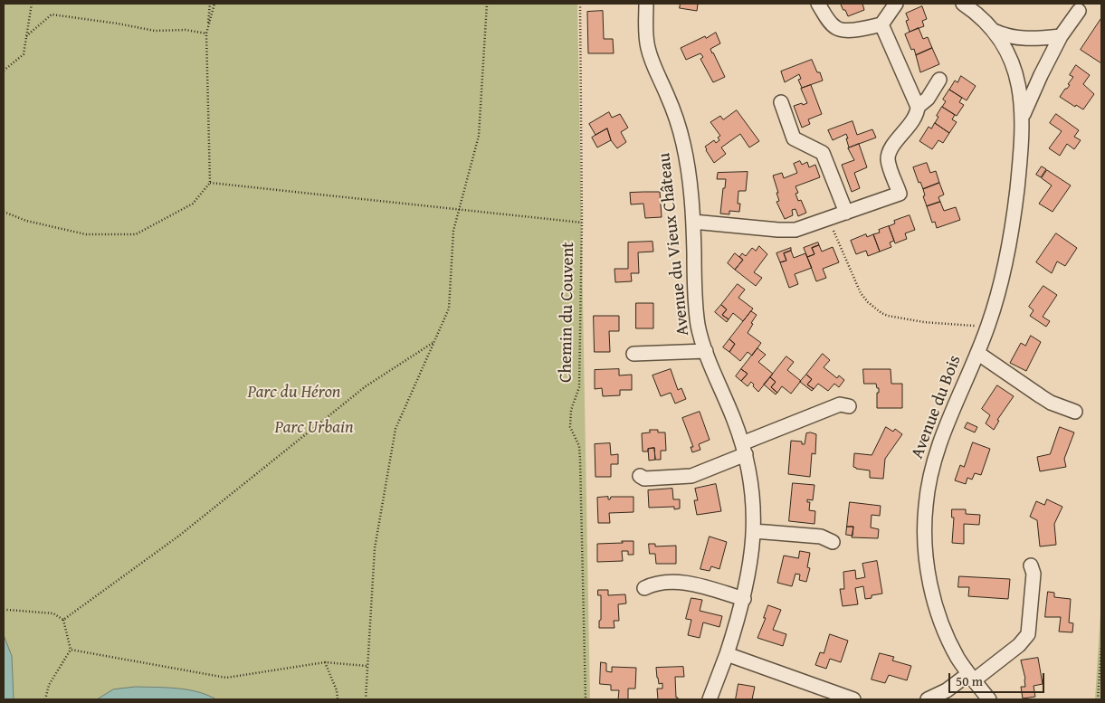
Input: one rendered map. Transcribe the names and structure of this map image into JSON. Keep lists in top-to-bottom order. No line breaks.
{"streets":{"street":["Avenue du Vieux Château","Avenue du Bois"],"path":["Chemin du Couvent"]},"parks":["Parc du Héron","Parc Urbain"],"scale_bar":"50 m"}
